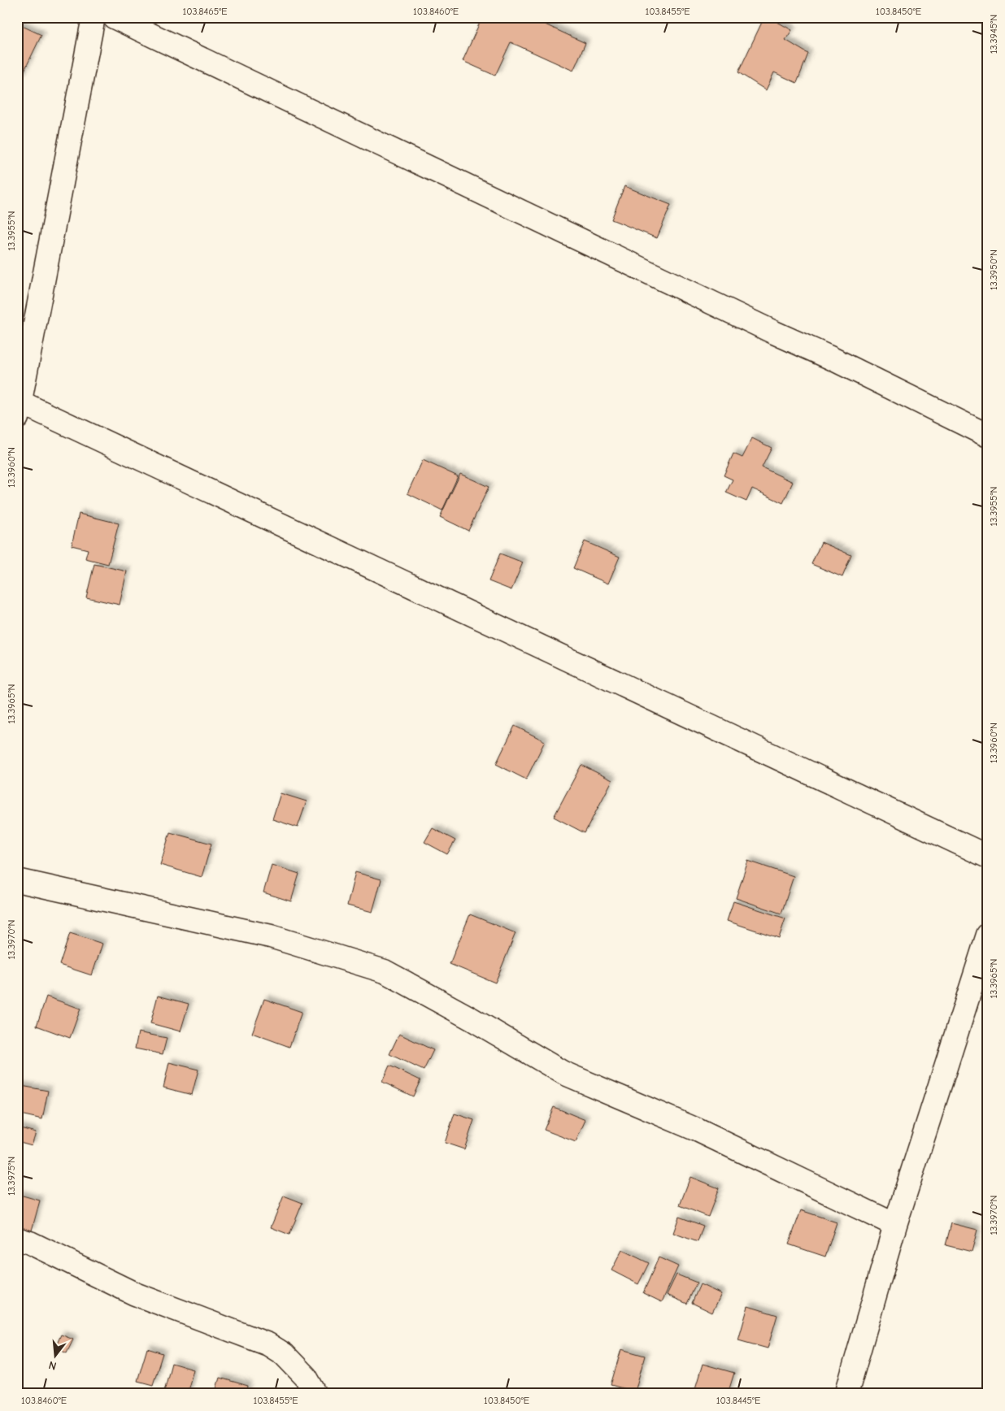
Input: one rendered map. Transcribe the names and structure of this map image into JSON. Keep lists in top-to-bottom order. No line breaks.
{"north":"bottom","coordinates":["103.8465°E","103.8460°E","103.8455°E","103.8450°E","13.3945°N","13.3955°N","13.3950°N","13.3960°N","13.3965°N","13.3970°N","13.3975°N","103.8445°E"]}
